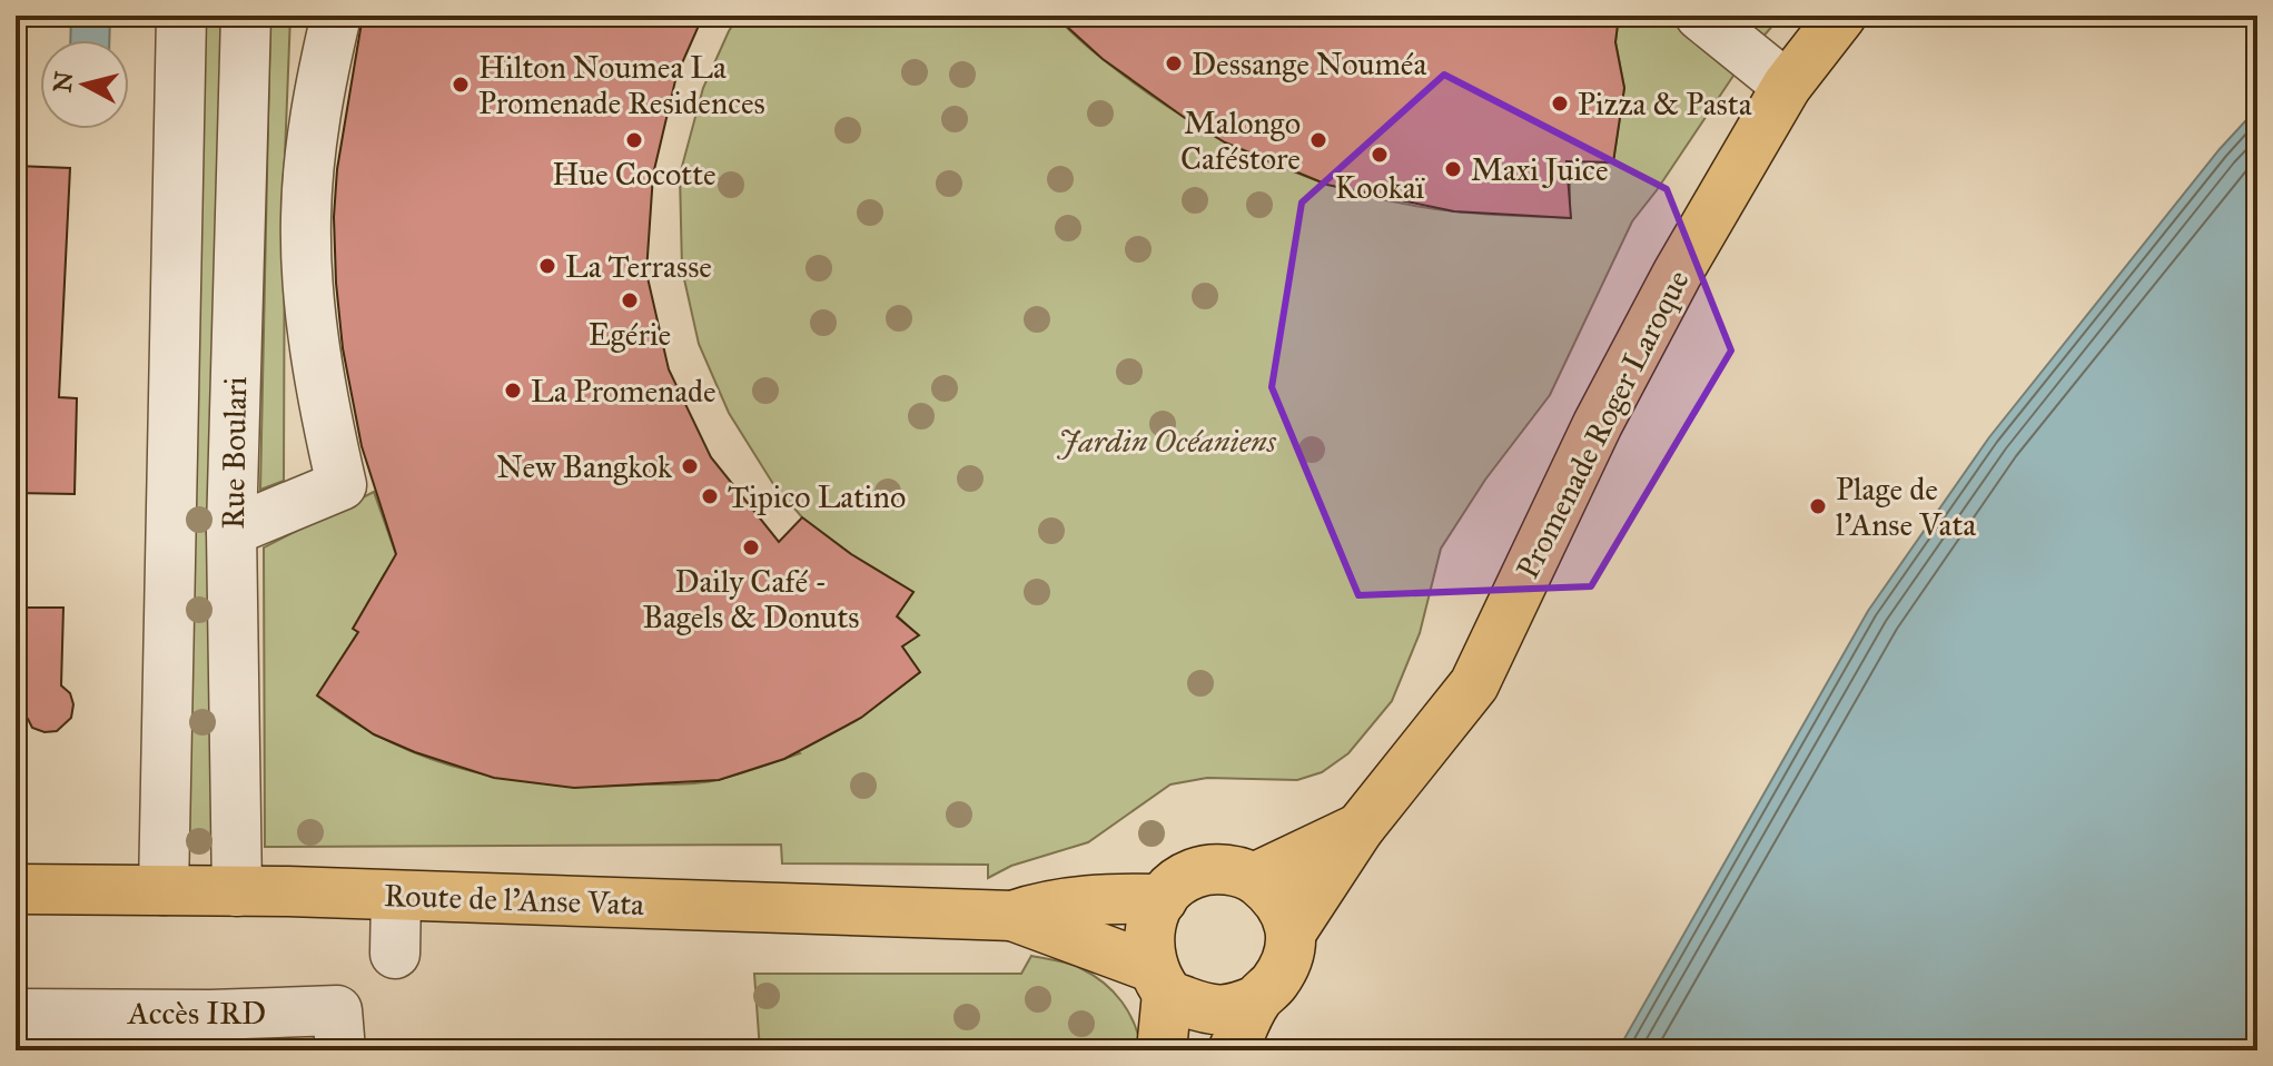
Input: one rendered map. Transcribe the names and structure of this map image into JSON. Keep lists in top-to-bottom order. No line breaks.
{"streets":{"main road":["Promenade Roger Laroque","Route de l'Anse Vata"],"street":["Rue Boulari","Accès IRD"]},"crossings":[["Promenade Roger Laroque","Route de l'Anse Vata"],["Rue Boulari","Route de l'Anse Vata"]],"parks":["Jardin Océaniens"],"places":["Dessange Nouméa","Hilton Noumea La Promenade Residences","Pizza & Pasta","Hue Cocotte","Malongo Caféstore","Kookaï","Maxi Juice","La Terrasse","Egérie","La Promenade","New Bangkok","Tipico Latino","Plage de l'Anse Vata","Daily Café - Bagels & Donuts"],"north":"left"}
